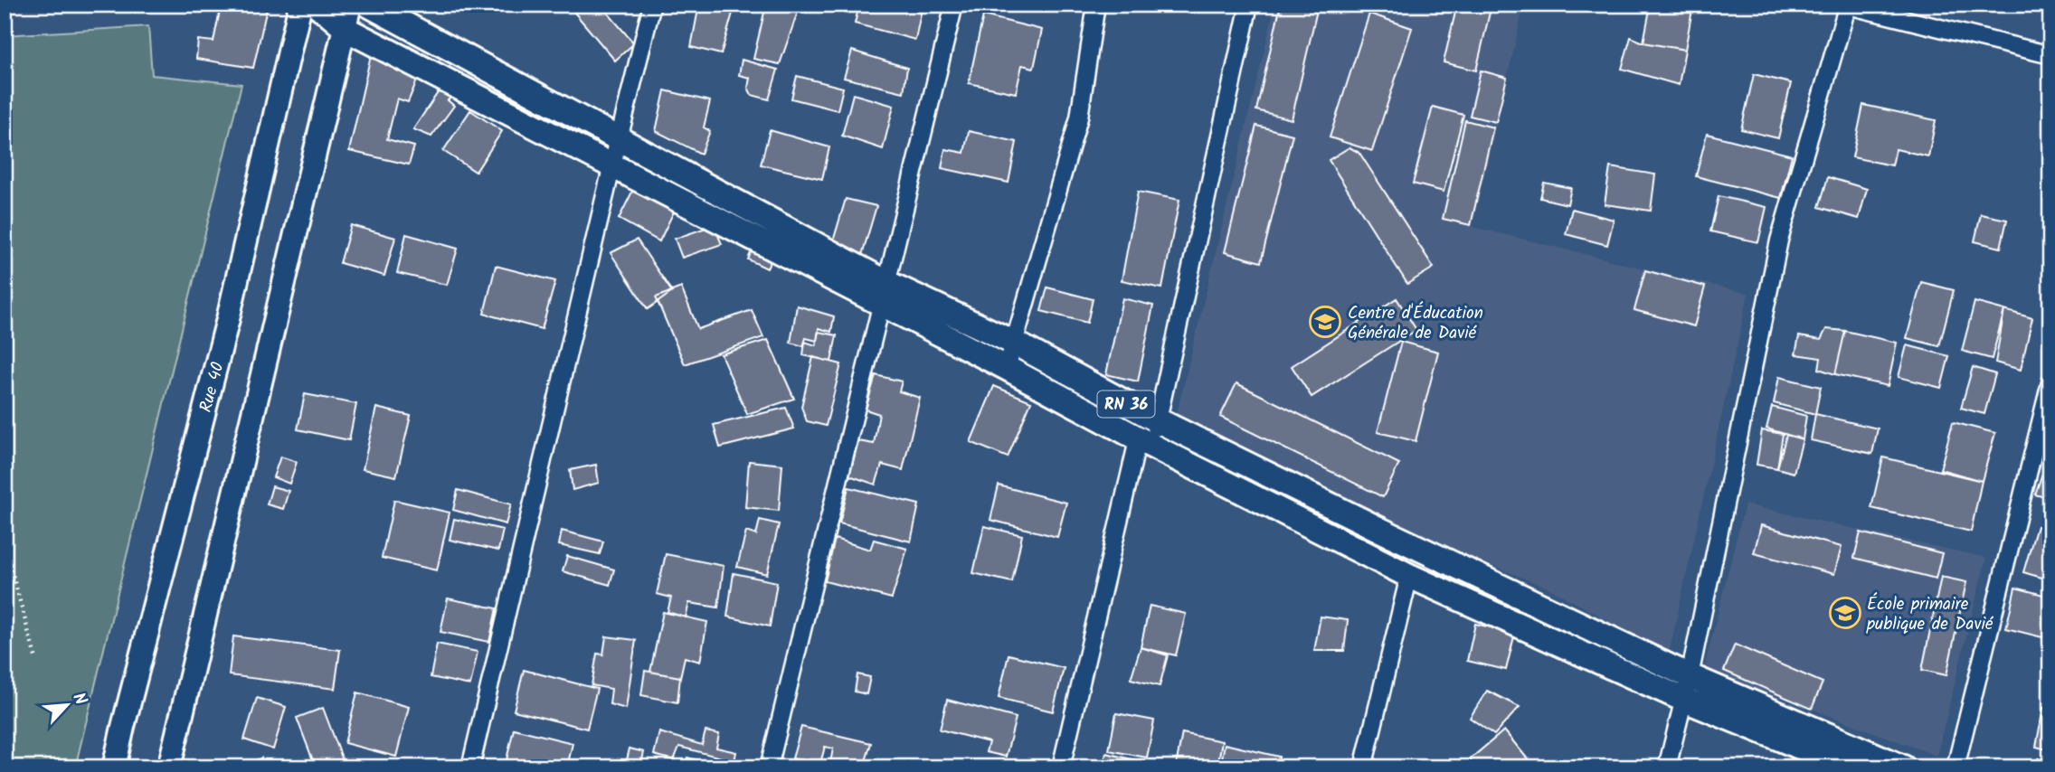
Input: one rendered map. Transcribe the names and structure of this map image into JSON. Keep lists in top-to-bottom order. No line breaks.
{"streets":{"main road":["Rue 40","RN 36"]},"places":{"school or university":["Centre d'Éducation Générale de Davié","École primaire publique de Davié"]},"north":"top right"}
